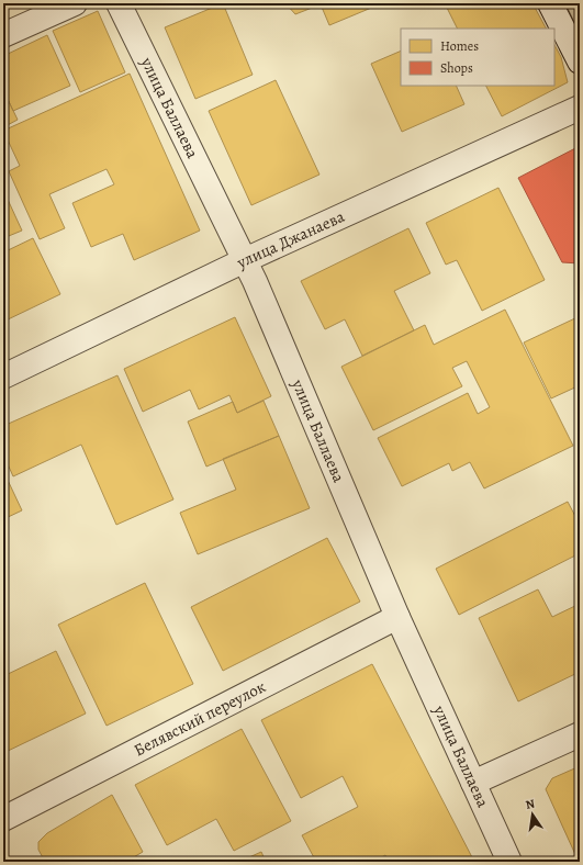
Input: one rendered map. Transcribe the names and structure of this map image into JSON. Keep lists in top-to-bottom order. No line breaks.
{"streets":{"street":["улица Баллаева","улица Джанаева","Белявский переулок"]},"crossings":[["улица Баллаева","улица Джанаева"],["улица Баллаева","Белявский переулок"]],"legend":["Homes","Shops"],"north":"top"}
